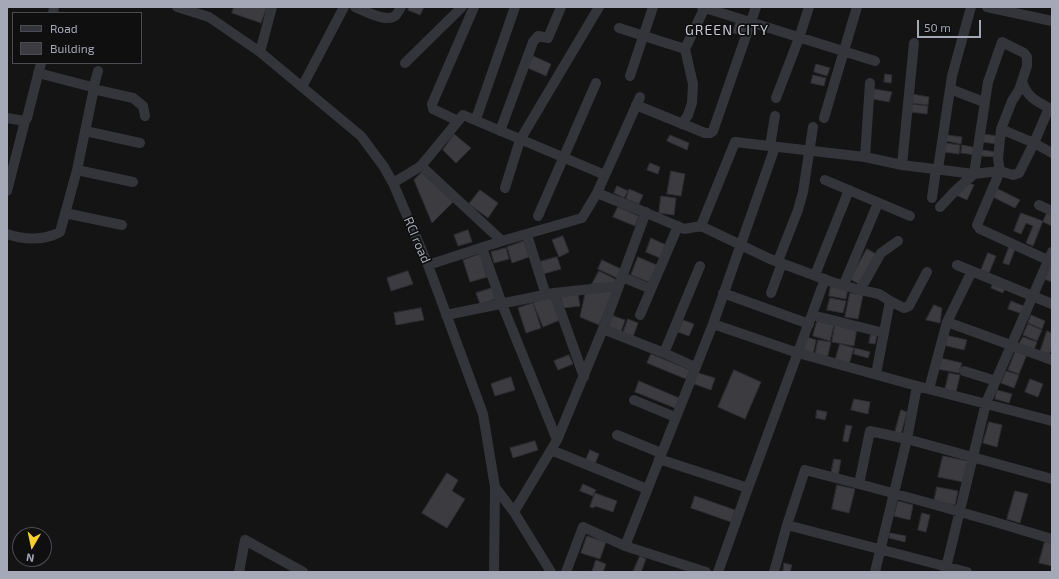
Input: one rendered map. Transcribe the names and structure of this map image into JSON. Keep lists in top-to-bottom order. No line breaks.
{"streets":{"street":["RCI road"]},"districts":["GREEN CITY"],"legend":["Road","Building"],"scale_bar":"50 m","north":"bottom"}
